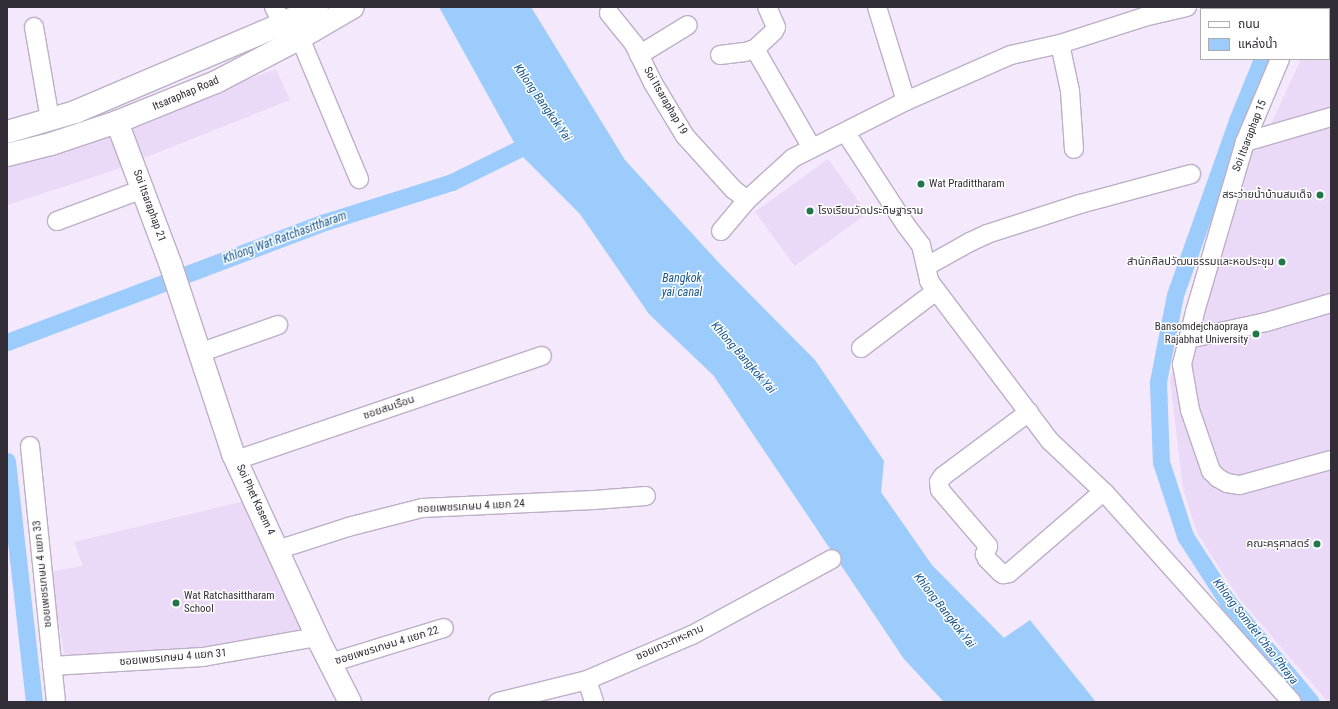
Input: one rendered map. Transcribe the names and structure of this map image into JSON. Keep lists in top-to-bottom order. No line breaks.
{"streets":{"main road":["Itsaraphap Road","Soi Itsaraphap 21","Soi Phet Kasem 4"],"street":["Soi Itsaraphap 19","Soi Itsaraphap 15","ซอยสมเรือน","ซอยเพชรเกษม 4 แยก 24","ซอยเพชรเกษม 4 แยก 33","ซอยเทวะทหะคาม","ซอยเพชรเกษม 4 แยก 22","ซอยเพชรเกษม 4 แยก 31"]},"crossings":[["Itsaraphap Road","Soi Itsaraphap 21"],["Soi Itsaraphap 21","Soi Phet Kasem 4"],["ซอยสมเรือน","Soi Phet Kasem 4"],["Soi Phet Kasem 4","ซอยเพชรเกษม 4 แยก 24"],["Soi Phet Kasem 4","ซอยเพชรเกษม 4 แยก 22"],["Soi Phet Kasem 4","ซอยเพชรเกษม 4 แยก 31"],["ซอยเพชรเกษม 4 แยก 33","ซอยเพชรเกษม 4 แยก 31"]],"water":["Khlong Bangkok Yai","Khlong Wat Ratchasittharam","Bangkok yai canal","Khlong Somdet Chao Phraya"],"places":["Wat Pradittharam","สระว่ายน้ำบ้านสมเด็จ","โรงเรียนวัดประดิษฐาราม","สำนักศิลปวัฒนธรรมและหอประชุม","Bansomdejchaopraya Rajabhat University","คณะครุศาสตร์","Wat Ratchasittharam School"],"legend":["ถนน","แหล่งน้ำ"]}
